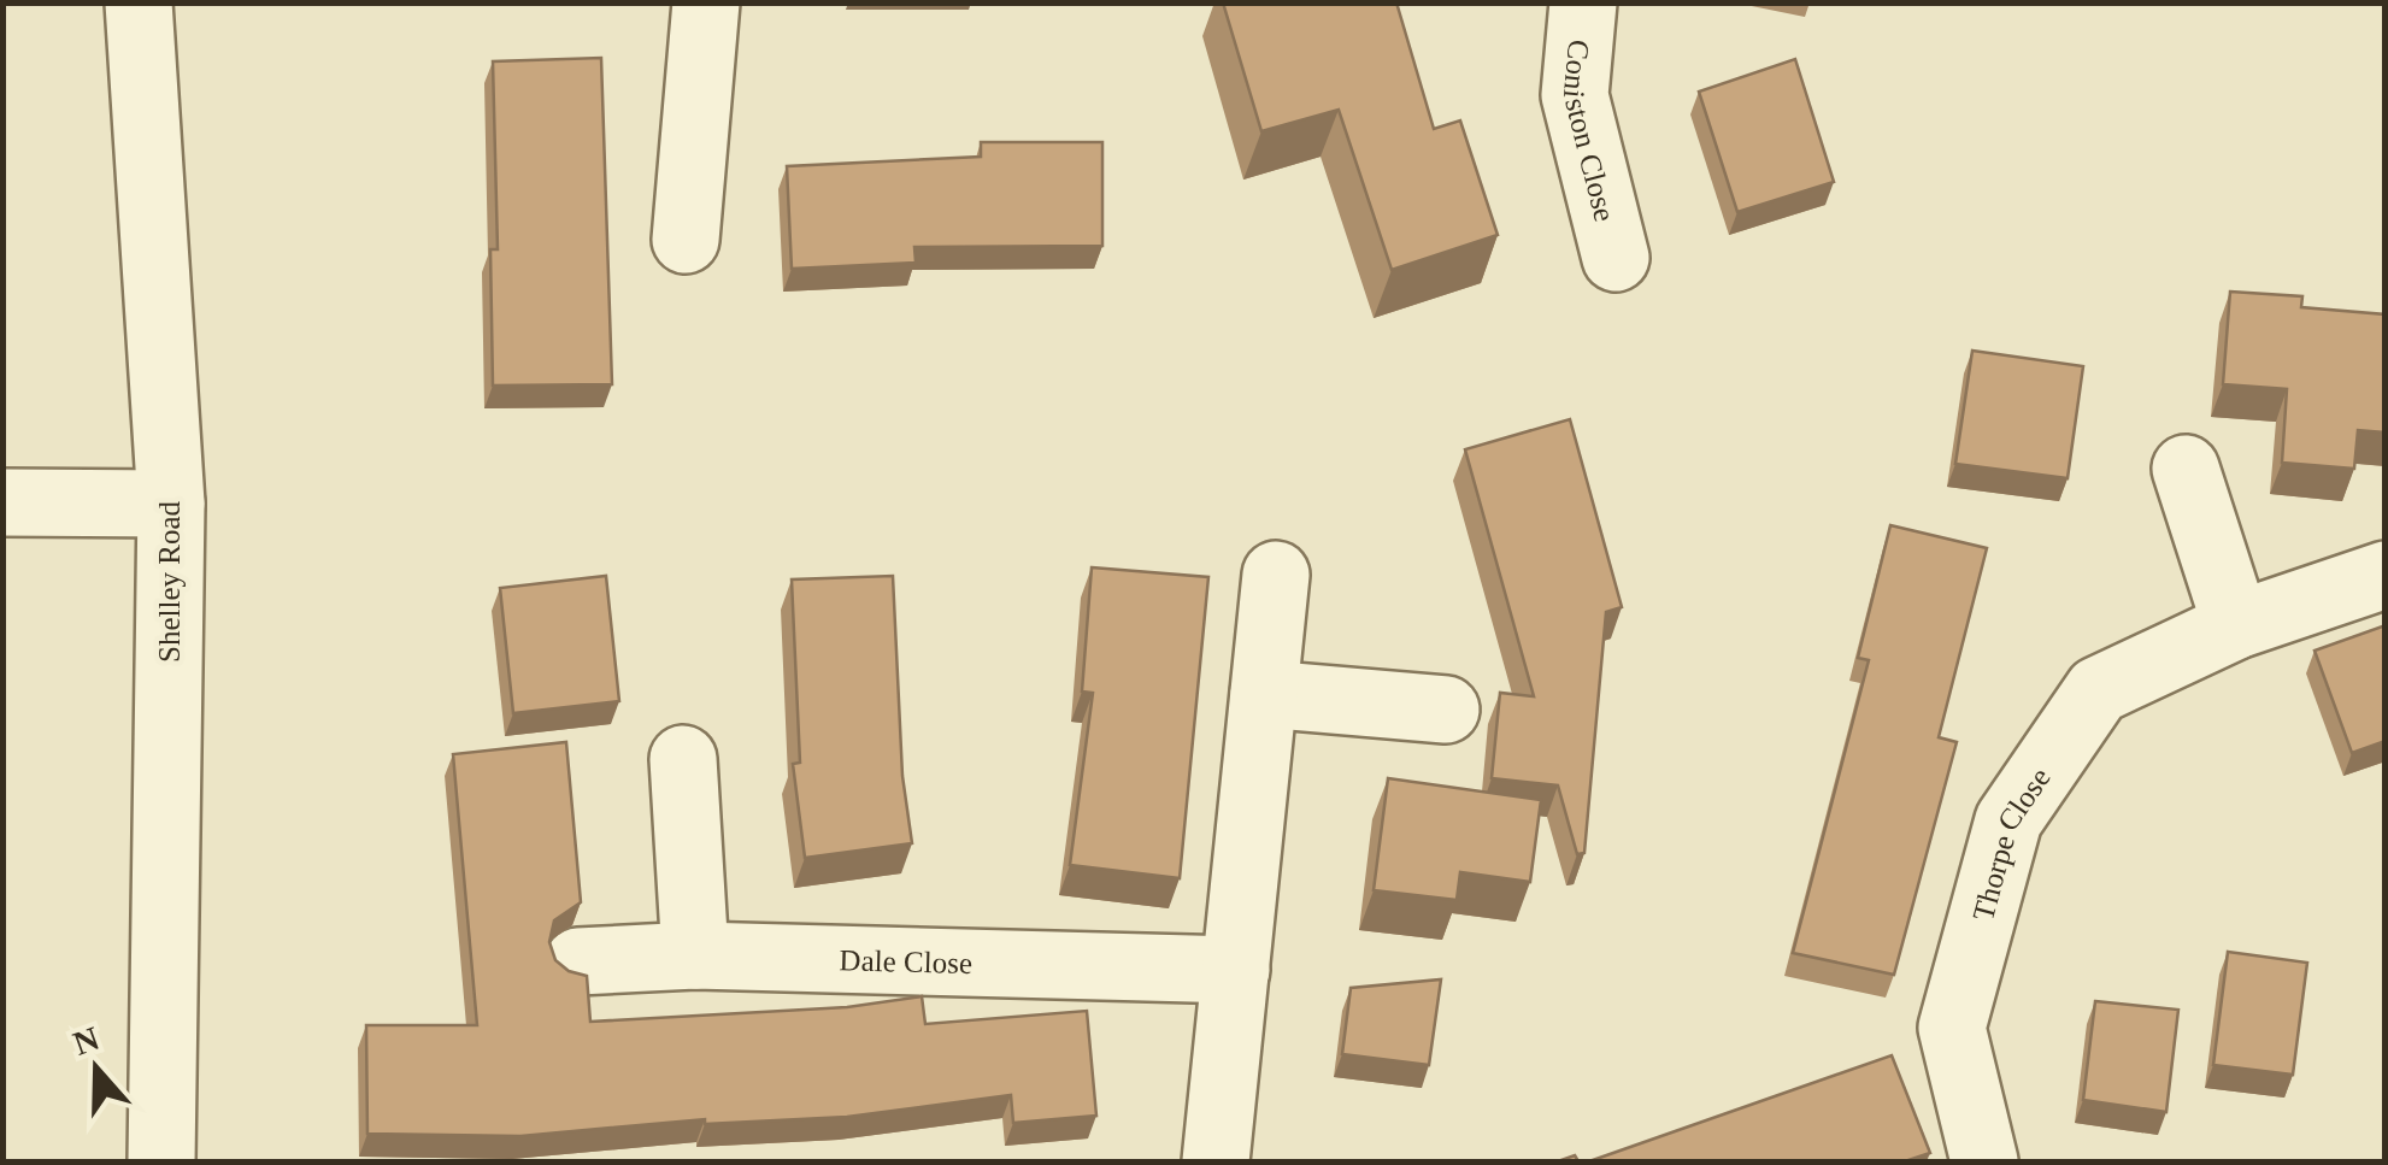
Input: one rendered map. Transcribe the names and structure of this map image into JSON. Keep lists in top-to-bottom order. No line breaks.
{"streets":{"street":["Coniston Close","Shelley Road","Thorpe Close","Dale Close"]},"north":"top"}
